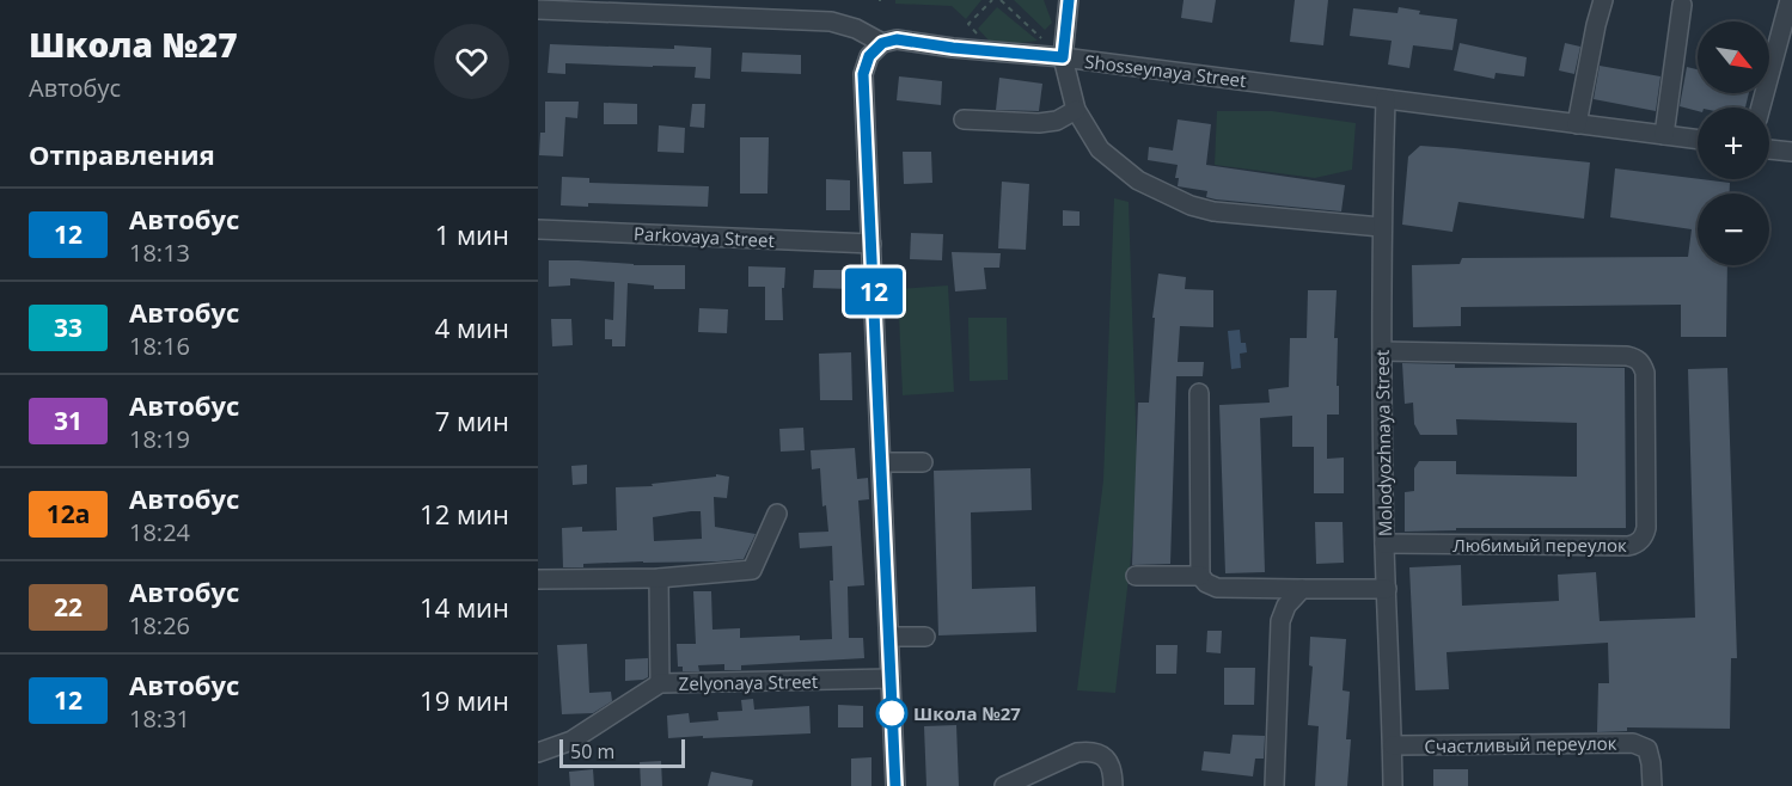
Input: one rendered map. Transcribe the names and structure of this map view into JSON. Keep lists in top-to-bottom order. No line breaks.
{"streets":{"street":["Shosseynaya Street","Parkovaya Street","Molodyozhnaya Street","Любимый переулок","Zelyonaya Street","Счастливый переулок"]},"crossings":[["Shosseynaya Street","Molodyozhnaya Street"],["Molodyozhnaya Street","Любимый переулок"],["Molodyozhnaya Street","Счастливый переулок"]],"places":["Школа №27"],"lines":["bus line 12"],"scale_bar":"50 m","north":"bottom right","page":{"heading":[["Школа №27","Автобус"],"Отправления"],"on_map":"12","map_buttons":["+","−"],"list":[{"mark":"12","name":"Автобус","note":"18:13","value":"1 мин"},{"mark":"33","name":"Автобус","note":"18:16","value":"4 мин"},{"mark":"31","name":"Автобус","note":"18:19","value":"7 мин"},{"mark":"12а","name":"Автобус","note":"18:24","value":"12 мин"},{"mark":"22","name":"Автобус","note":"18:26","value":"14 мин"},{"mark":"12","name":"Автобус","note":"18:31","value":"19 мин"}],"scale":"50 m"}}
